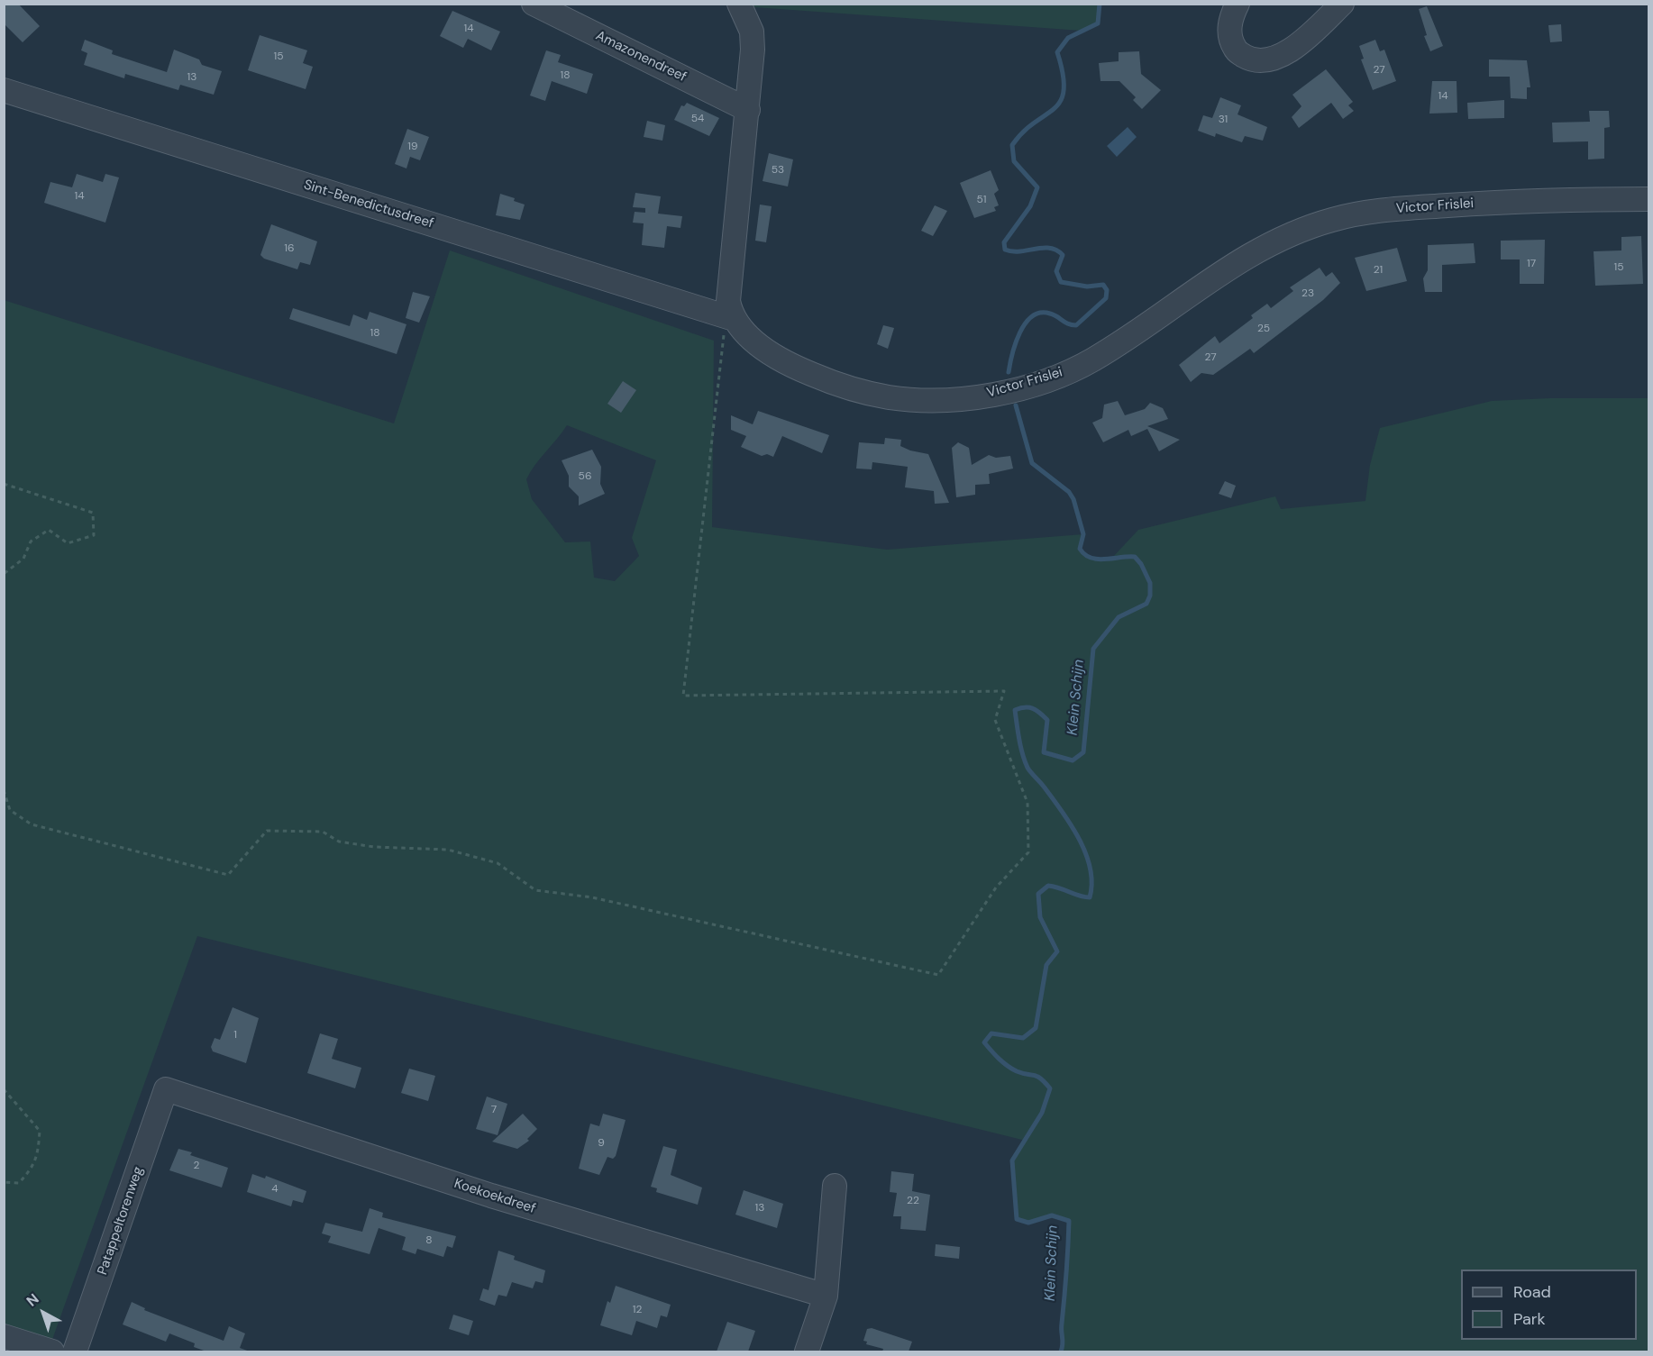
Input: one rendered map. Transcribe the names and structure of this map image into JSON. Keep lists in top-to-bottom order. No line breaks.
{"streets":{"street":["Amazonendreef","Sint-Benedictusdreef","Victor Frislei","Koekoekdreef","Patappeltorenweg"]},"crossings":[["Sint-Benedictusdreef","Victor Frislei"],["Koekoekdreef","Patappeltorenweg"]],"water":["Klein Schijn"],"house_numbers":["14","15","27","18","13","14","54","31","19","53","14","51","16","17","15","21","23","25","18","27","56","1","7","9","2","4","22","13","8","12"],"legend":["Road","Park"],"north":"top left"}
